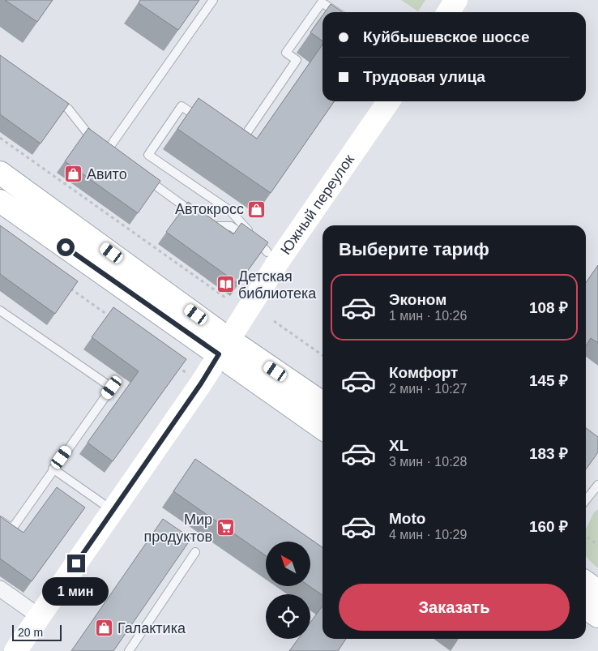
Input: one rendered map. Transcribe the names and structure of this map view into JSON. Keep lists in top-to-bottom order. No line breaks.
{"streets":{"main road":["Южный переулок"]},"places":{"shop":["Авито","Автокросс","Галактика"],"library":["Детская библиотека"],"supermarket":["Мир продуктов"]},"scale_bar":"20 m","north":"top left","page":{"banner":["Куйбышевское шоссе","Трудовая улица"],"heading":"Выберите тариф","list":[{"name":"Эконом","note":"1 мин · 10:26","value":"108 ₽"},{"name":"Комфорт","note":"2 мин · 10:27","value":"145 ₽"},{"name":"XL","note":"3 мин · 10:28","value":"183 ₽"},{"name":"Moto","note":"4 мин · 10:29","value":"160 ₽"}],"buttons":"Заказать","bubble":"1 мин","scale":"20 m"}}
